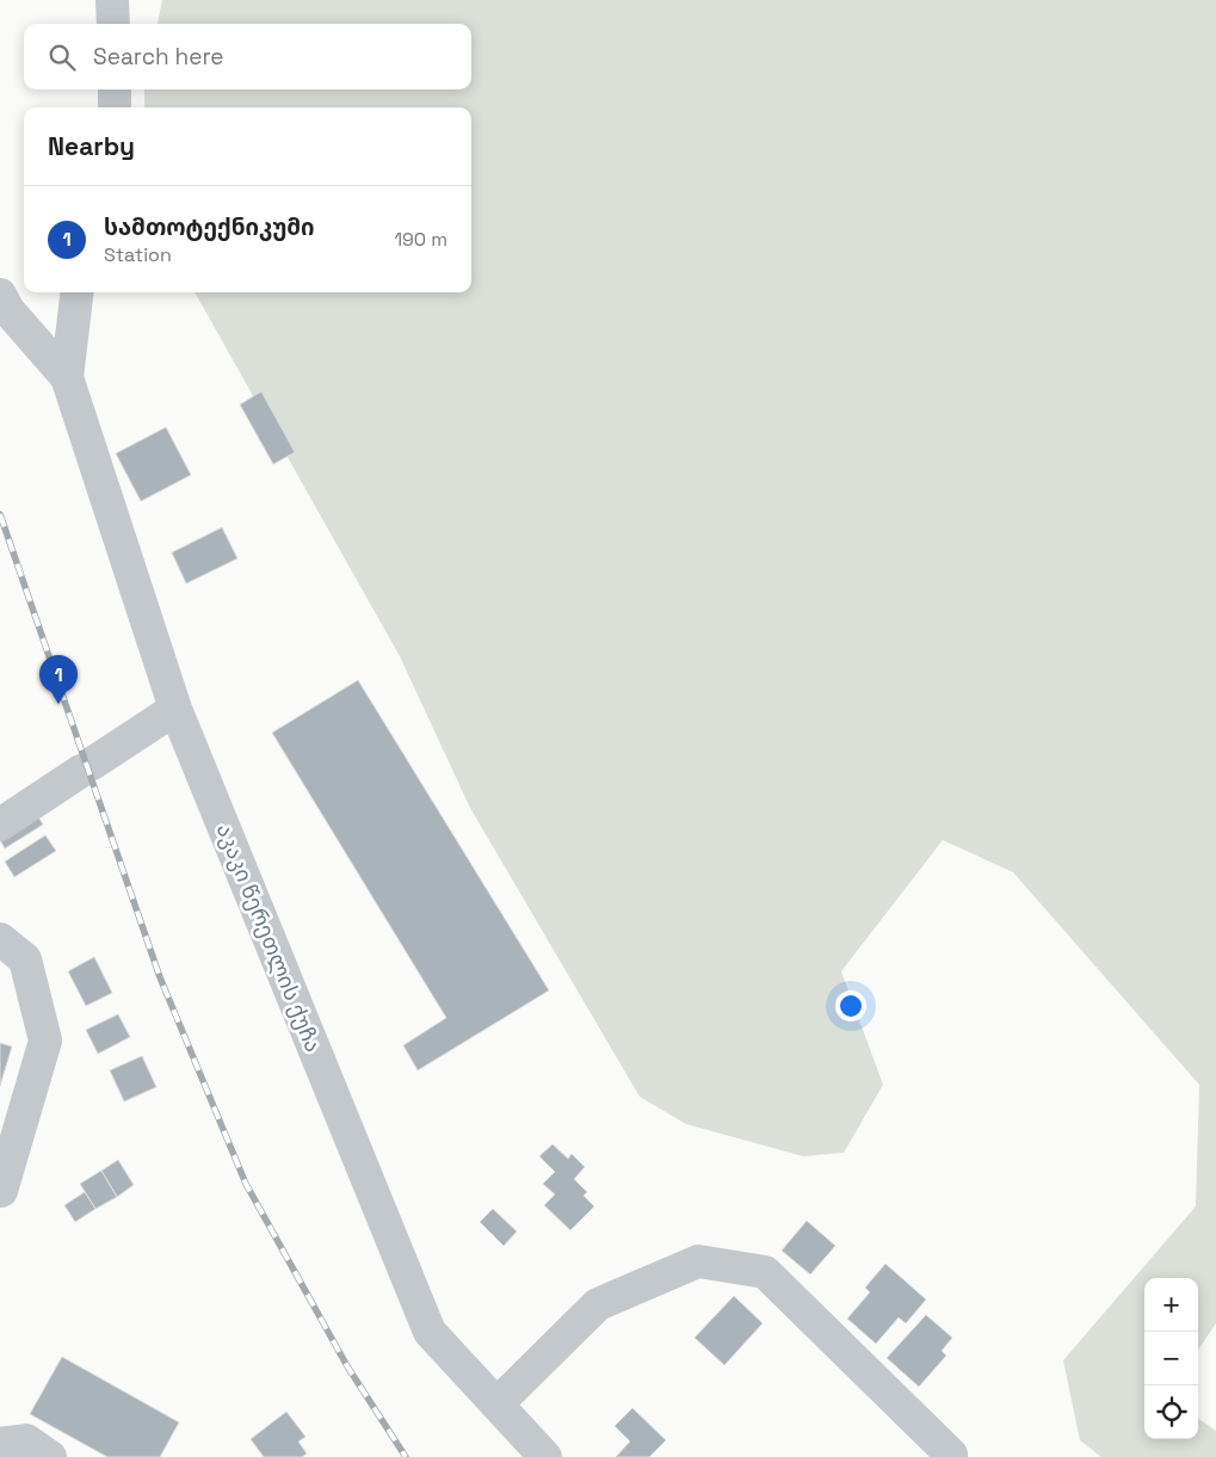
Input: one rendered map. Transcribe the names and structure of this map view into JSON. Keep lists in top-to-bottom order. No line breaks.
{"streets":{"street":["აკაკი წერეთლის ქუჩა"]},"page":{"search":"Search here","heading":"Nearby","list":[{"mark":"1","name":"სამთოტექნიკუმი","note":"Station","value":"190 m"}],"pins":"1","map_buttons":["+","−"]}}
